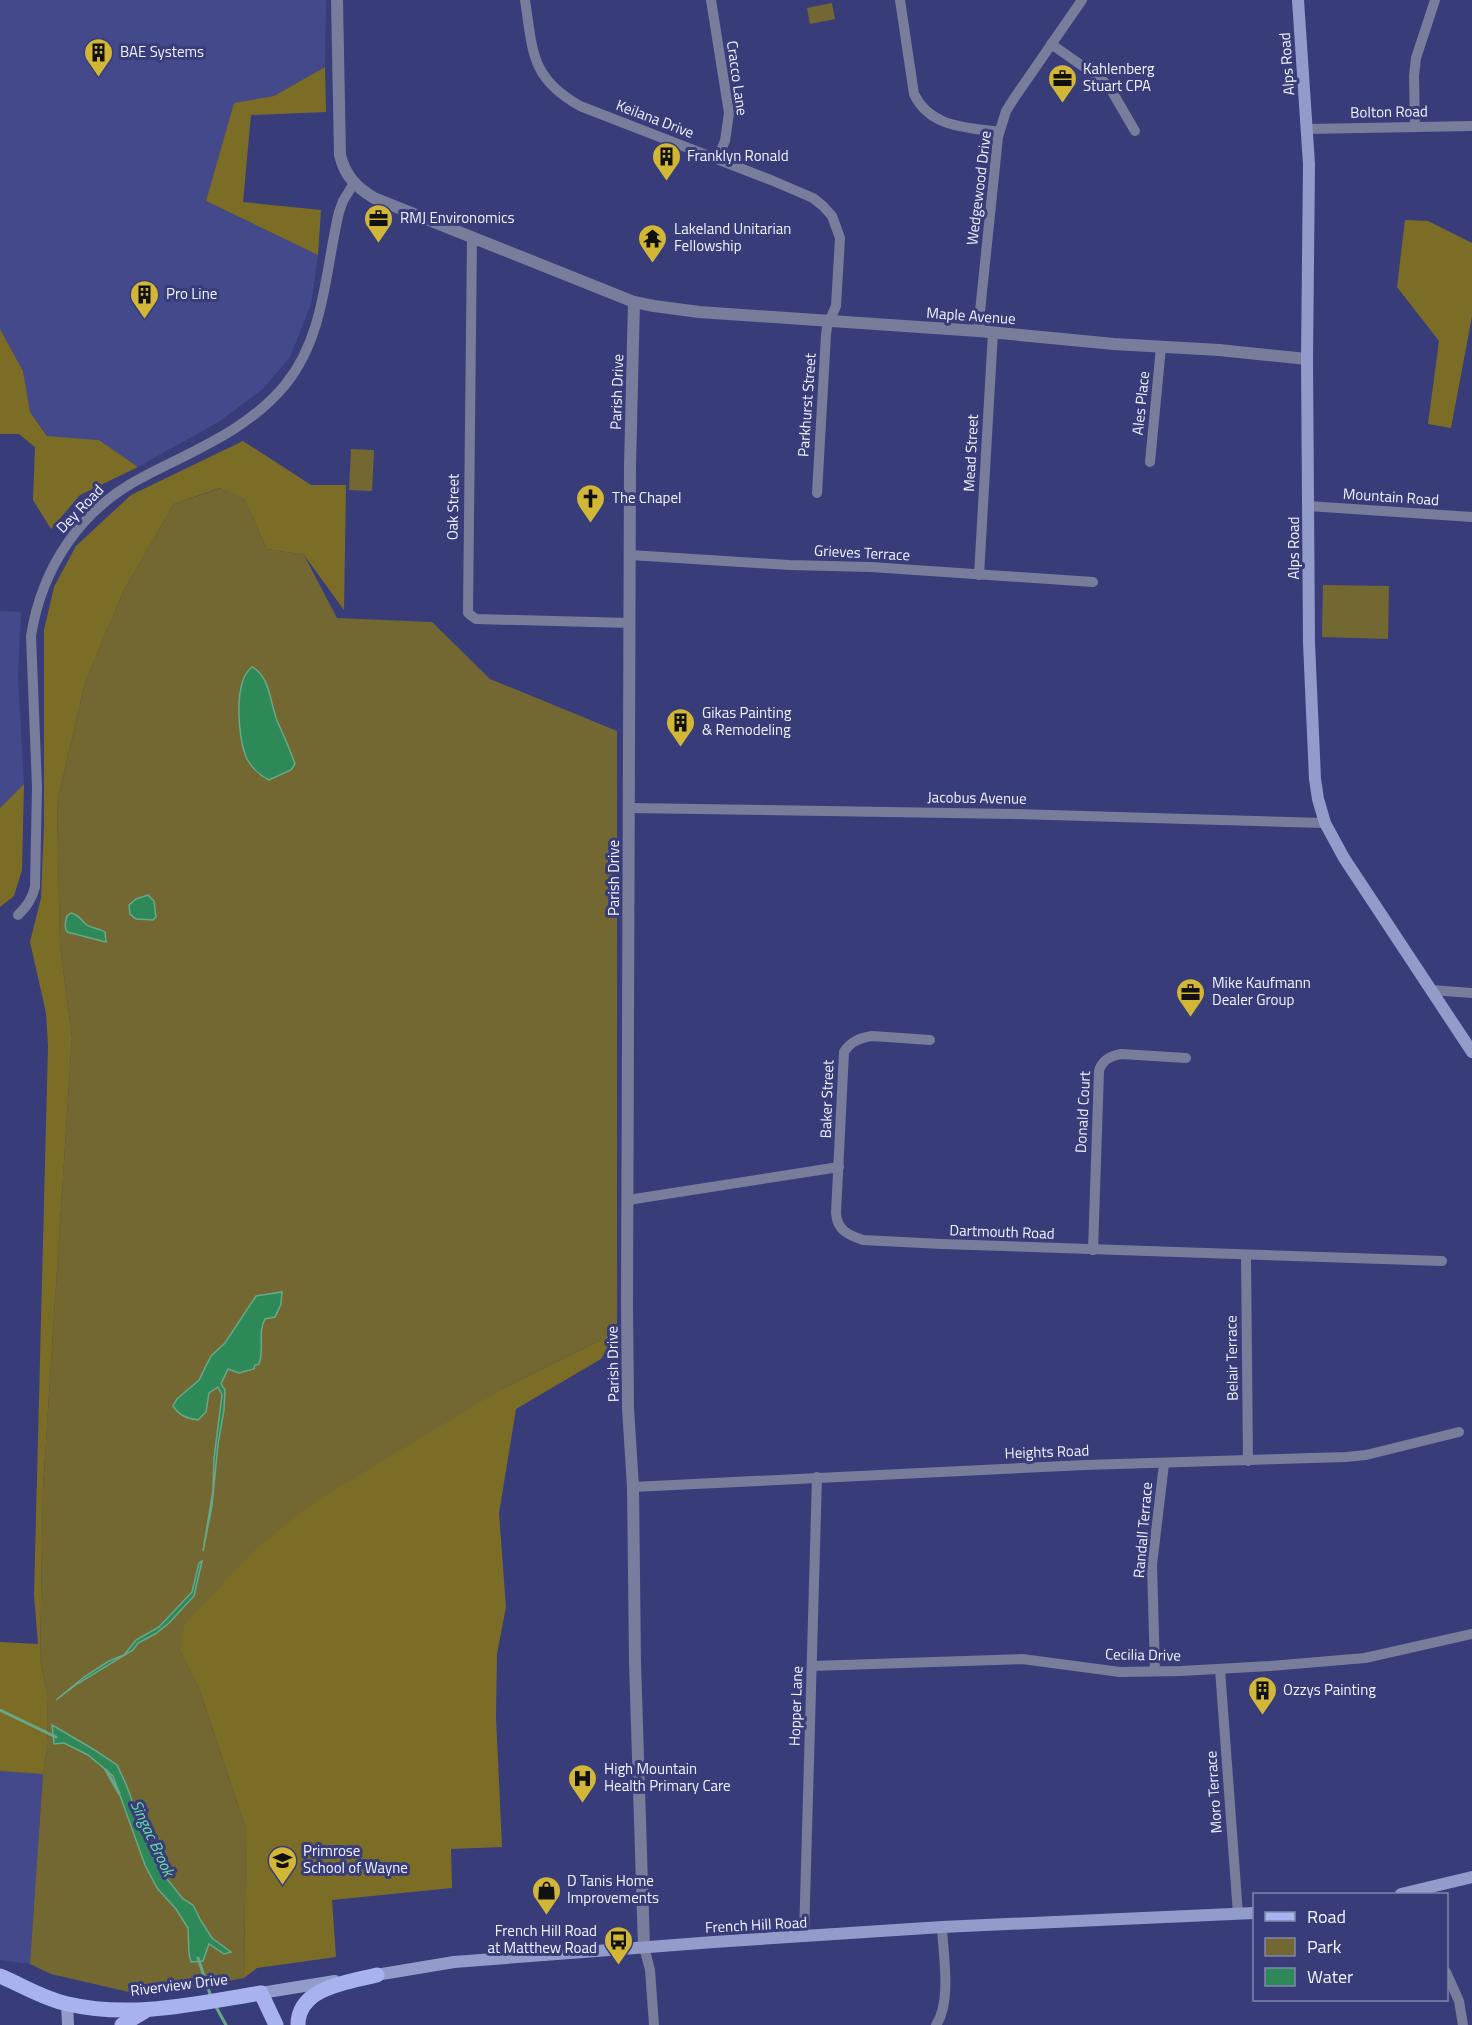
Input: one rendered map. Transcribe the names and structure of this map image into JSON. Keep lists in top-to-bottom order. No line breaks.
{"streets":{"main road":["Alps Road","French Hill Road","Riverview Drive"],"street":["Cracco Lane","Bolton Road","Keilana Drive","Wedgewood Drive","Maple Avenue","Parish Drive","Ales Place","Parkhurst Street","Mead Street","Mountain Road","Oak Street","Dey Road","Grieves Terrace","Jacobus Avenue","Baker Street","Donald Court","Dartmouth Road","Belair Terrace","Heights Road","Randall Terrace","Cecilia Drive","Hopper Lane","Moro Terrace"]},"crossings":[["Alps Road","Bolton Road"],["Alps Road","Maple Avenue"],["Alps Road","Mountain Road"],["Alps Road","Jacobus Avenue"],["Cracco Lane","Keilana Drive"],["Keilana Drive","Maple Avenue"],["Keilana Drive","Parkhurst Street"],["Wedgewood Drive","Maple Avenue"],["Maple Avenue","Parish Drive"],["Maple Avenue","Ales Place"],["Maple Avenue","Parkhurst Street"],["Maple Avenue","Mead Street"],["Parish Drive","Oak Street"],["Parish Drive","Grieves Terrace"],["Parish Drive","Jacobus Avenue"],["Parish Drive","Heights Road"],["Parish Drive","French Hill Road"],["Mead Street","Grieves Terrace"],["Baker Street","Dartmouth Road"],["Donald Court","Dartmouth Road"],["Dartmouth Road","Belair Terrace"],["Belair Terrace","Heights Road"],["Heights Road","Randall Terrace"],["Heights Road","Hopper Lane"],["Randall Terrace","Cecilia Drive"],["Cecilia Drive","Hopper Lane"],["Cecilia Drive","Moro Terrace"],["Hopper Lane","French Hill Road"],["Moro Terrace","French Hill Road"],["French Hill Road","Riverview Drive"]],"water":["Singac Brook"],"places":{"building":["BAE Systems","Franklyn Ronald","Pro Line","Gikas Painting & Remodeling","Ozzys Painting"],"office":["Kahlenberg Stuart CPA","RMJ Environomics","Mike Kaufmann Dealer Group"],"temple":["Lakeland Unitarian Fellowship"],"church":["The Chapel"],"hospital":["High Mountain Health Primary Care"],"school or university":["Primrose School of Wayne"],"shop":["D Tanis Home Improvements"],"bus stop":["French Hill Road at Matthew Road"]},"legend":["Road","Park","Water"]}
